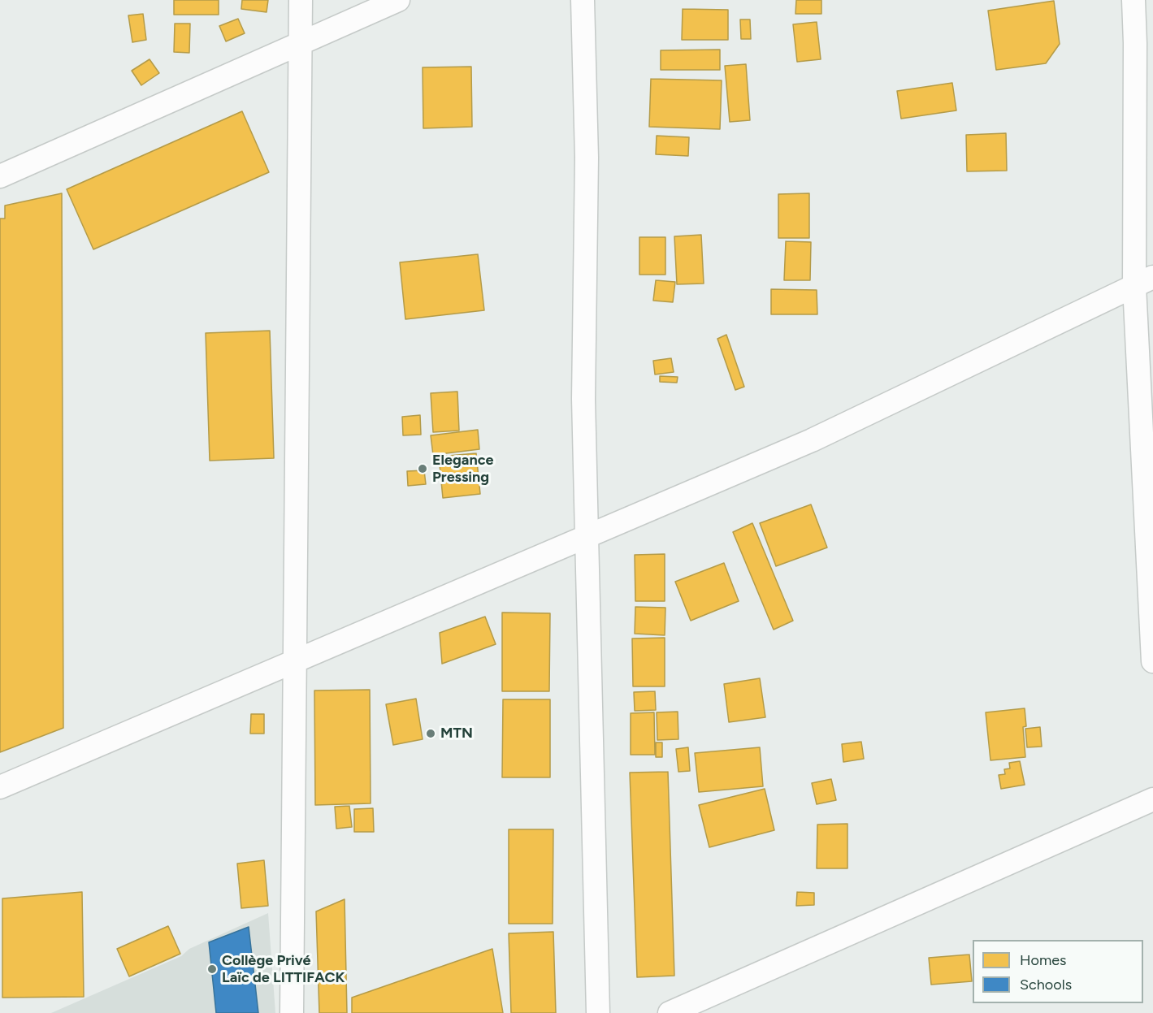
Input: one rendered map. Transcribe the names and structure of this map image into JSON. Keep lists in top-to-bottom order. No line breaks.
{"places":["Elegance Pressing","MTN","Collège Privé Laïc de LITTIFACK"],"legend":["Homes","Schools"]}
